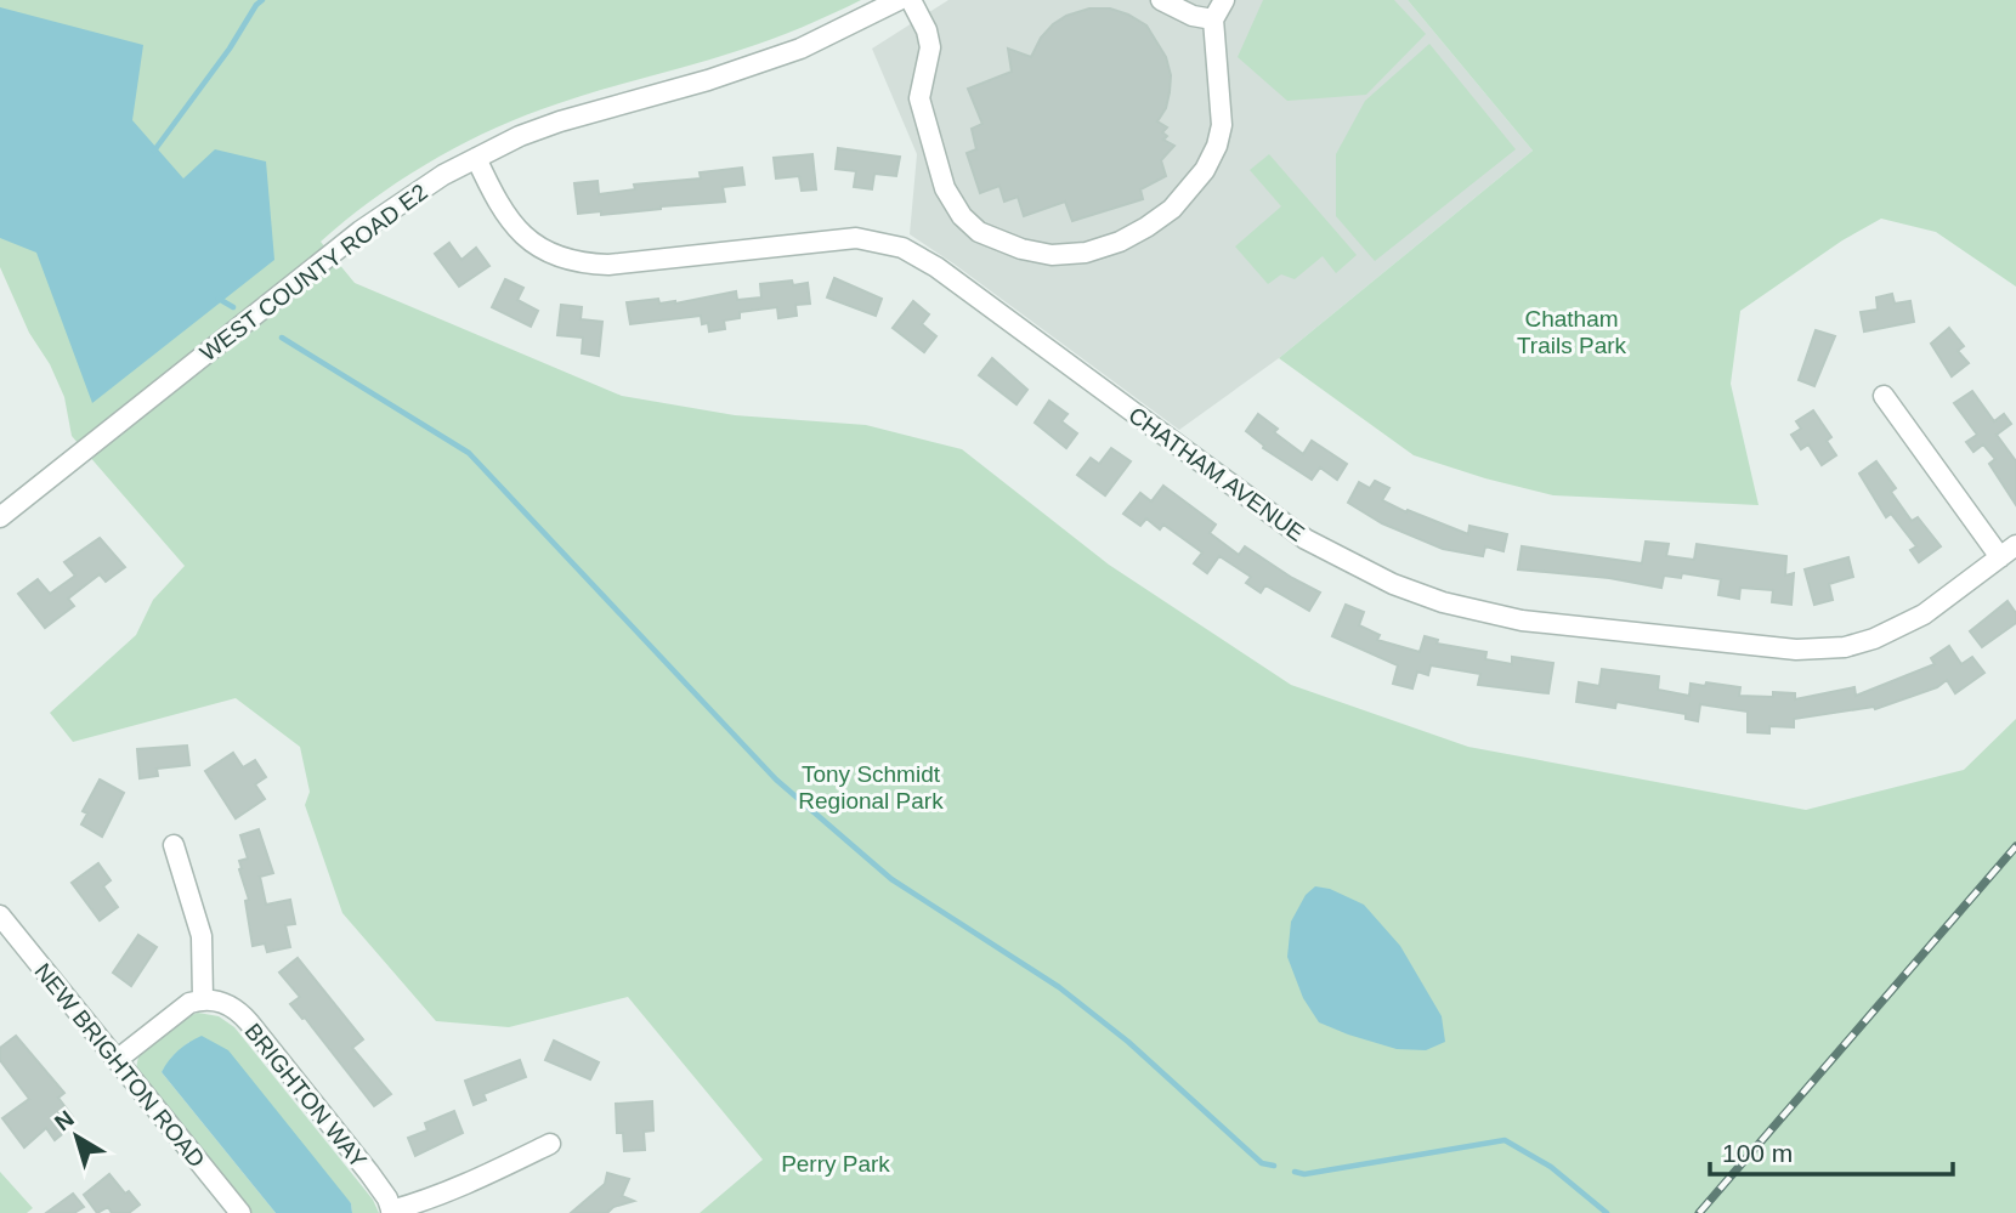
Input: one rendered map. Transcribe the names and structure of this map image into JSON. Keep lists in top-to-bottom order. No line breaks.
{"streets":{"street":["WEST COUNTY ROAD E2","CHATHAM AVENUE","NEW BRIGHTON ROAD","BRIGHTON WAY"]},"crossings":[["WEST COUNTY ROAD E2","CHATHAM AVENUE"]],"parks":["Chatham Trails Park","Tony Schmidt Regional Park","Perry Park"],"scale_bar":"100 m","north":"top left"}
